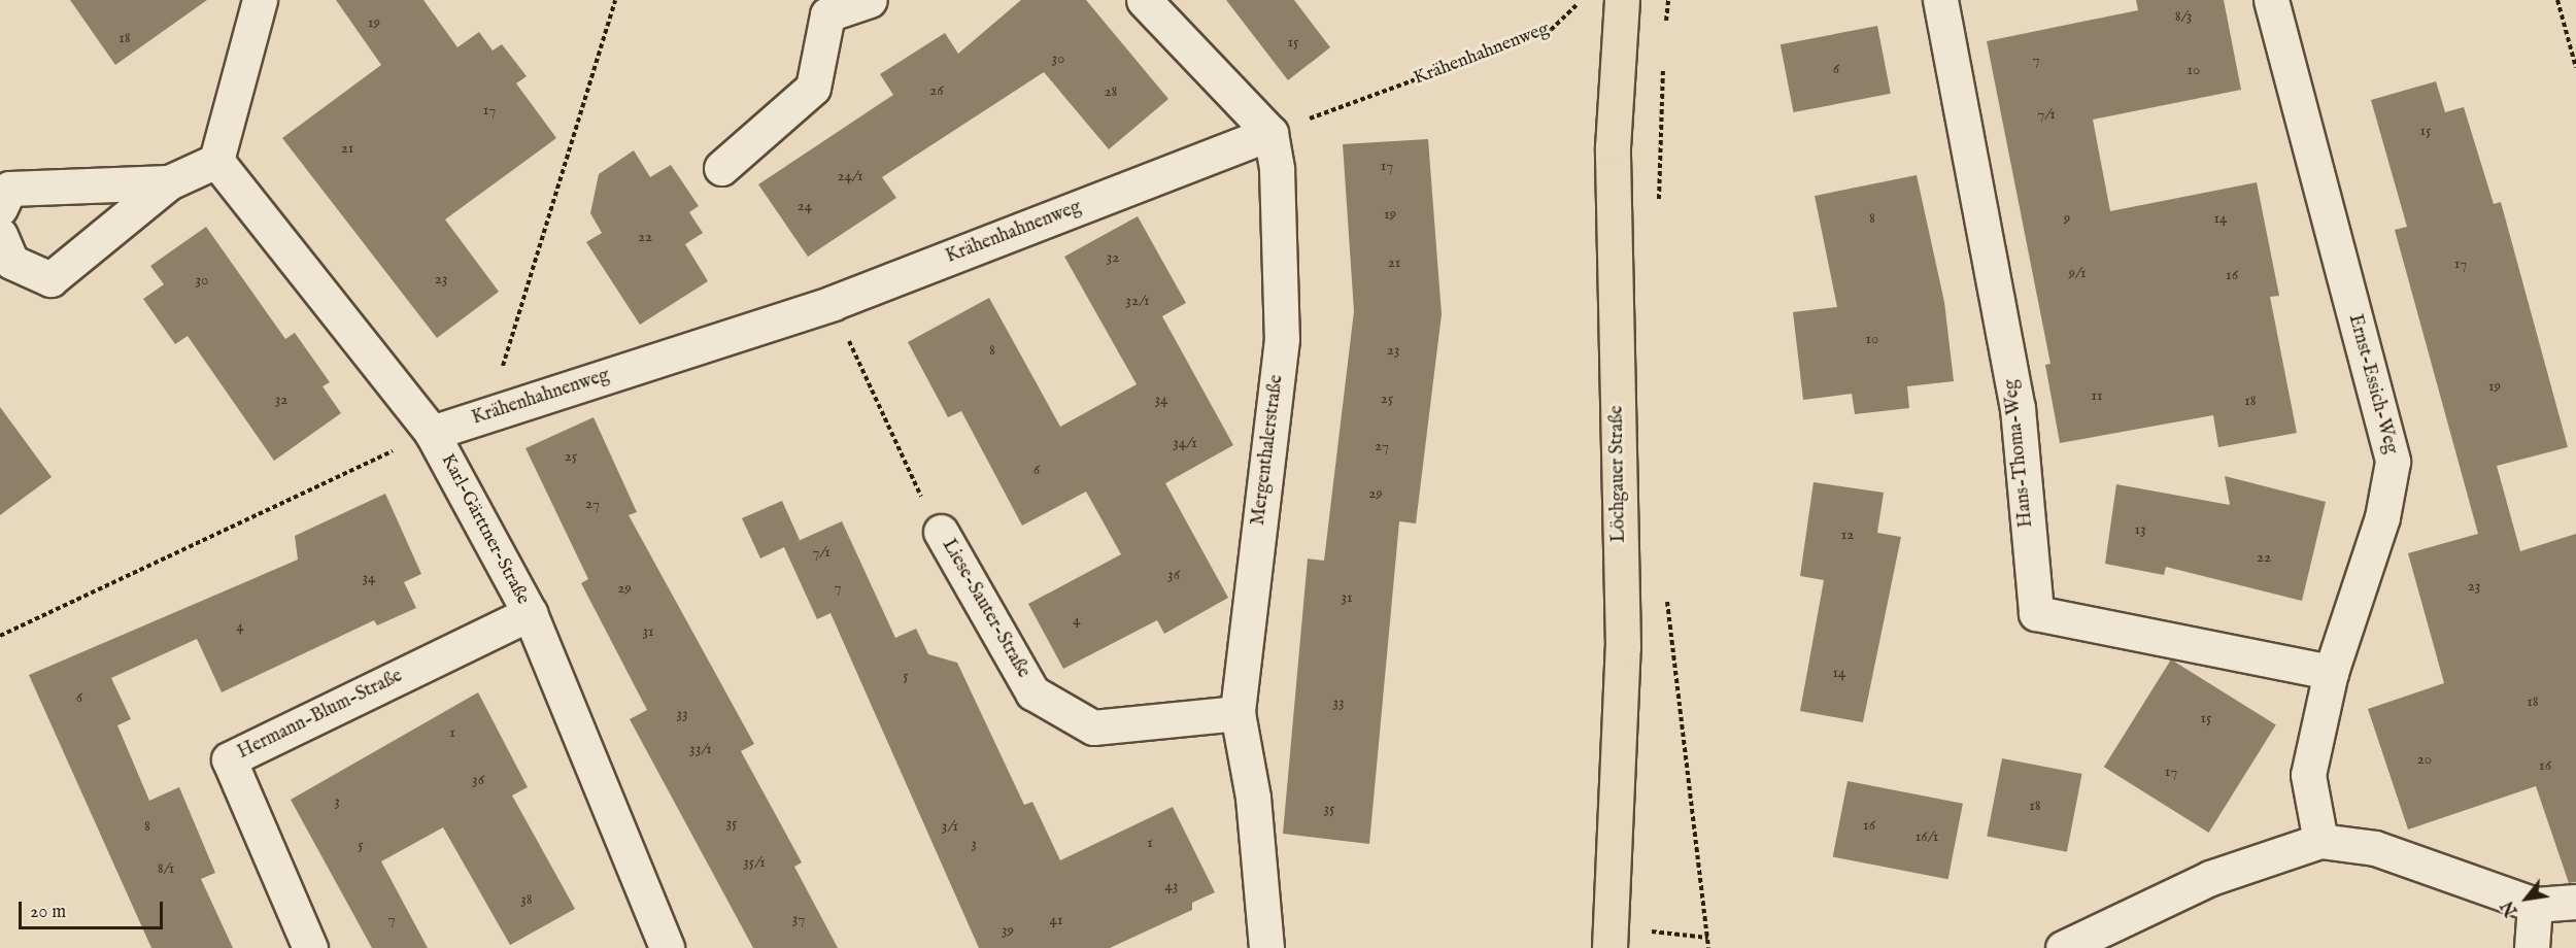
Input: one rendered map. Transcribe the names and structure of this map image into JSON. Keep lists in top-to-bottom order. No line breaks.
{"streets":{"main road":["Löchgauer Straße"],"street":["Krähenhahnenweg","Ernst-Essich-Weg","Mergenthalerstraße","Hans-Thoma-Weg","Karl-Gärttner-Straße","Liese-Sauter-Straße","Hermann-Blum-Straße"]},"crossings":[["Krähenhahnenweg","Mergenthalerstraße"],["Krähenhahnenweg","Karl-Gärttner-Straße"],["Ernst-Essich-Weg","Hans-Thoma-Weg"],["Mergenthalerstraße","Liese-Sauter-Straße"],["Karl-Gärttner-Straße","Hermann-Blum-Straße"]],"house_numbers":["8/3","19","18","15","30","7","6","10","26","28","17","7/1","15","21","17","24/1","24","19","8","9","14","22","32","21","17","9/1","16","23","30","32/1","10","8","23","19","11","25","32","34","18","34/1","27","25","6","29","27","13","12","7/1","22","36","34","23","7","29","31","4","4","31","14","5","6","18","33","33","15","1","33/1","20","16","17","36","3","18","35","35","16","8","3/1","16/1","1","3","5","35/1","8/1","43","38","7","37","41","39"],"scale_bar":"20 m","north":"bottom left"}
